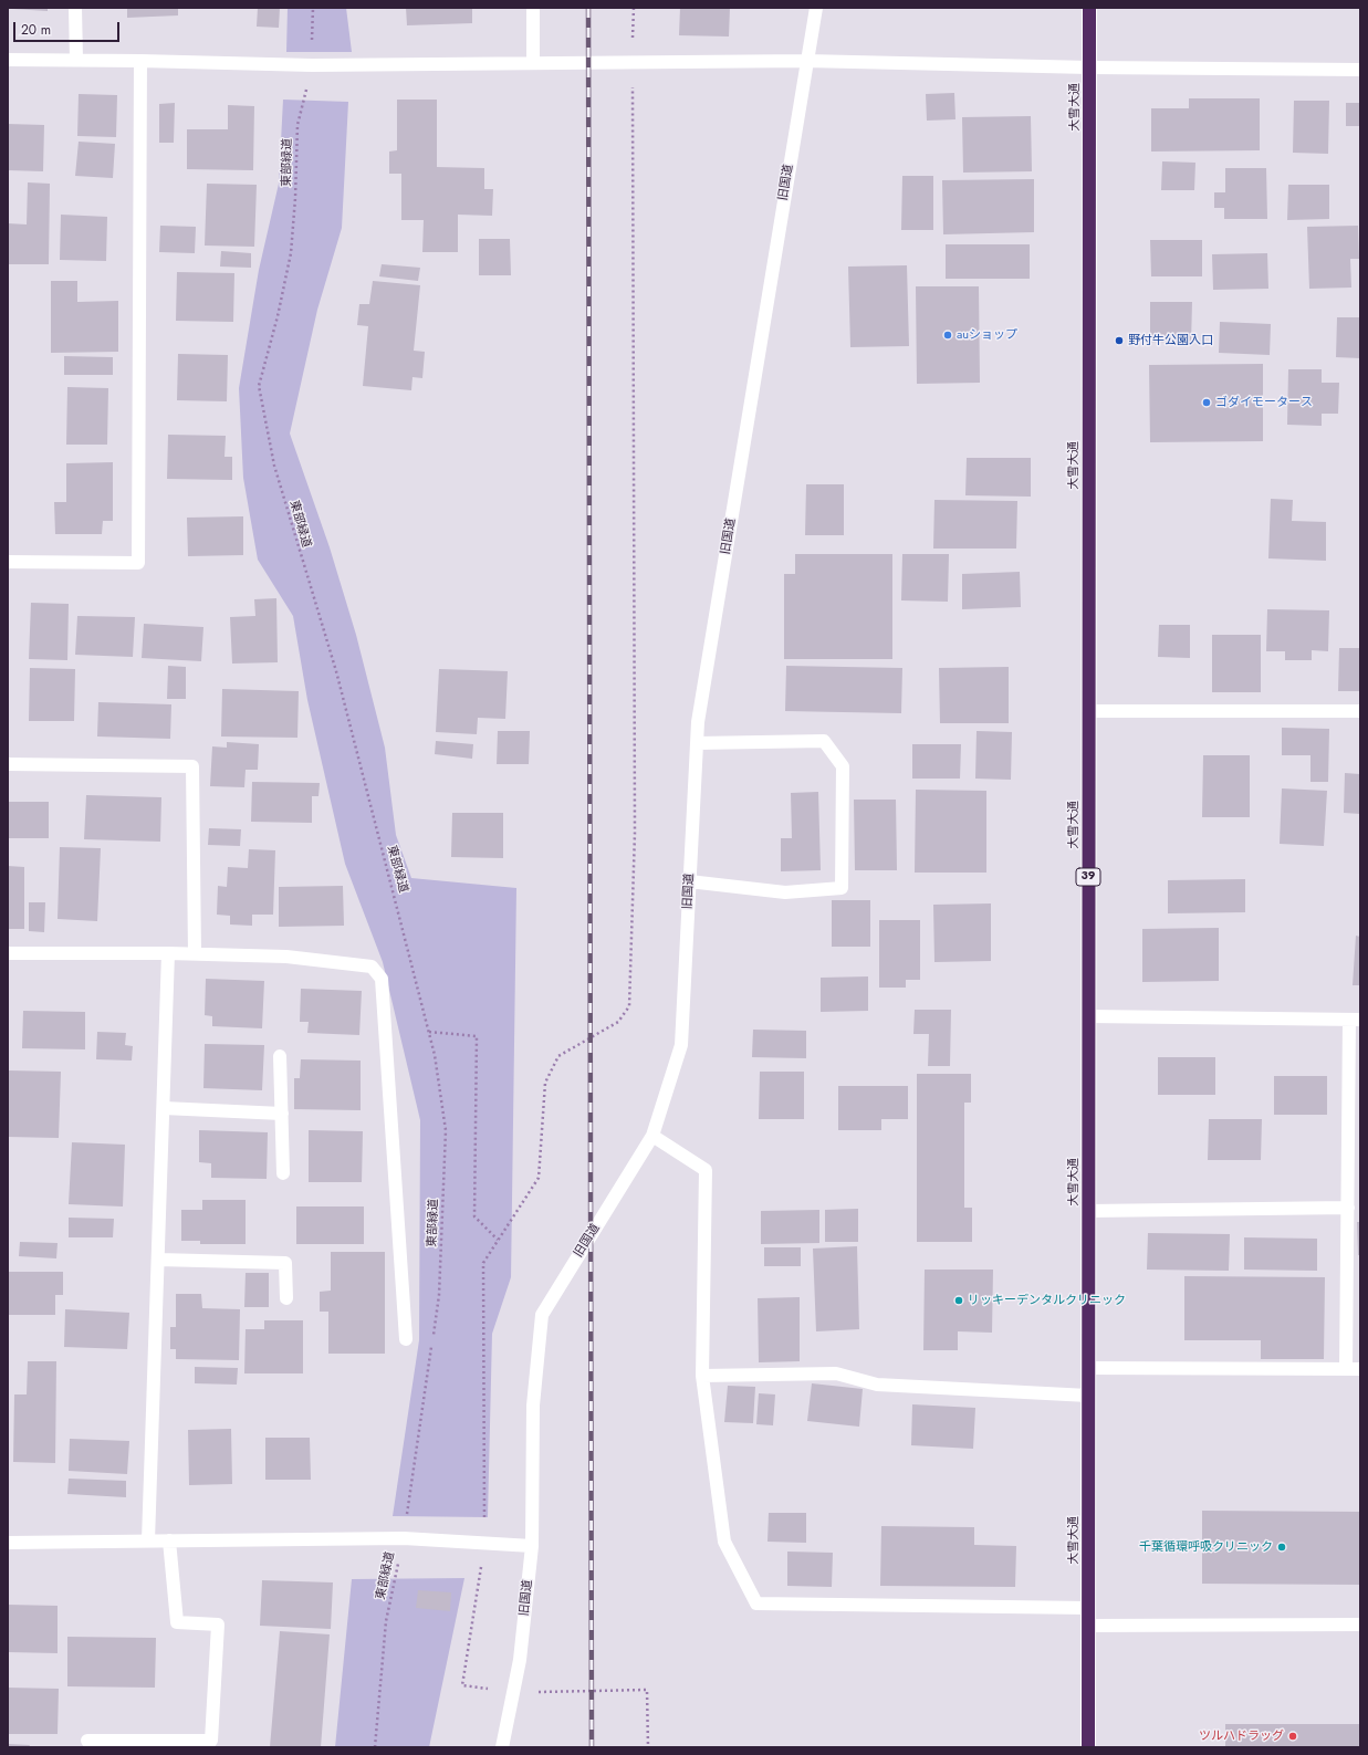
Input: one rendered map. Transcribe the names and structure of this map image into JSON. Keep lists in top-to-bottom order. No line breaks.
{"streets":{"highway":["大雪大通","39"],"street":["旧国道"],"path":["東部緑道"]},"places":["auショップ","野付牛公園入口","ゴダイモータース","リッキーデンタルクリニック","千葉循環呼吸クリニック","ツルハドラッグ"],"scale_bar":"20 m"}
